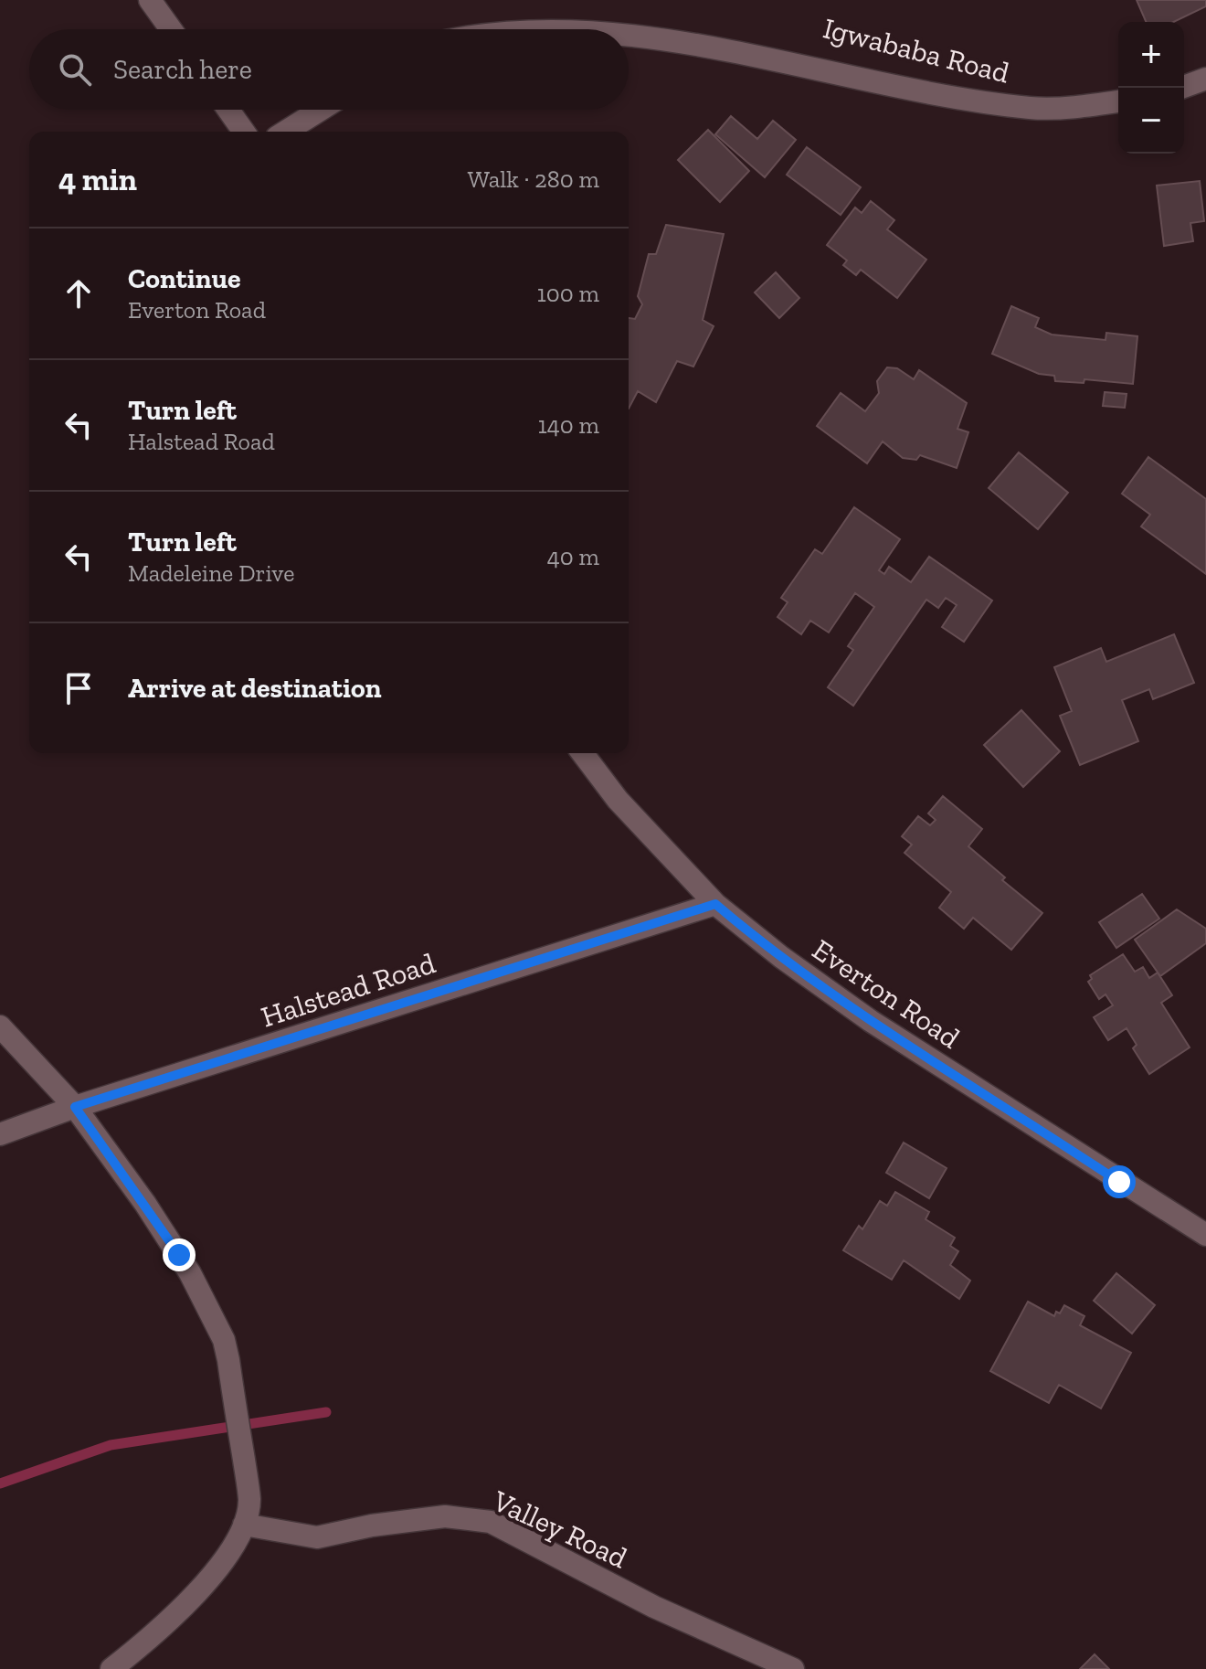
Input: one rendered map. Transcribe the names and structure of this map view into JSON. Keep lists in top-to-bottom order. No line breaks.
{"streets":{"street":["Igwababa Road","Halstead Road","Everton Road","Valley Road"]},"crossings":[["Halstead Road","Everton Road"]],"page":{"map_buttons":["+","−"],"search":"Search here","heading":["4 min","Walk · 280 m"],"list":[["Continue","Everton Road","100 m"],["Turn left","Halstead Road","140 m"],["Turn left","Madeleine Drive","40 m"],"Arrive at destination"]}}
